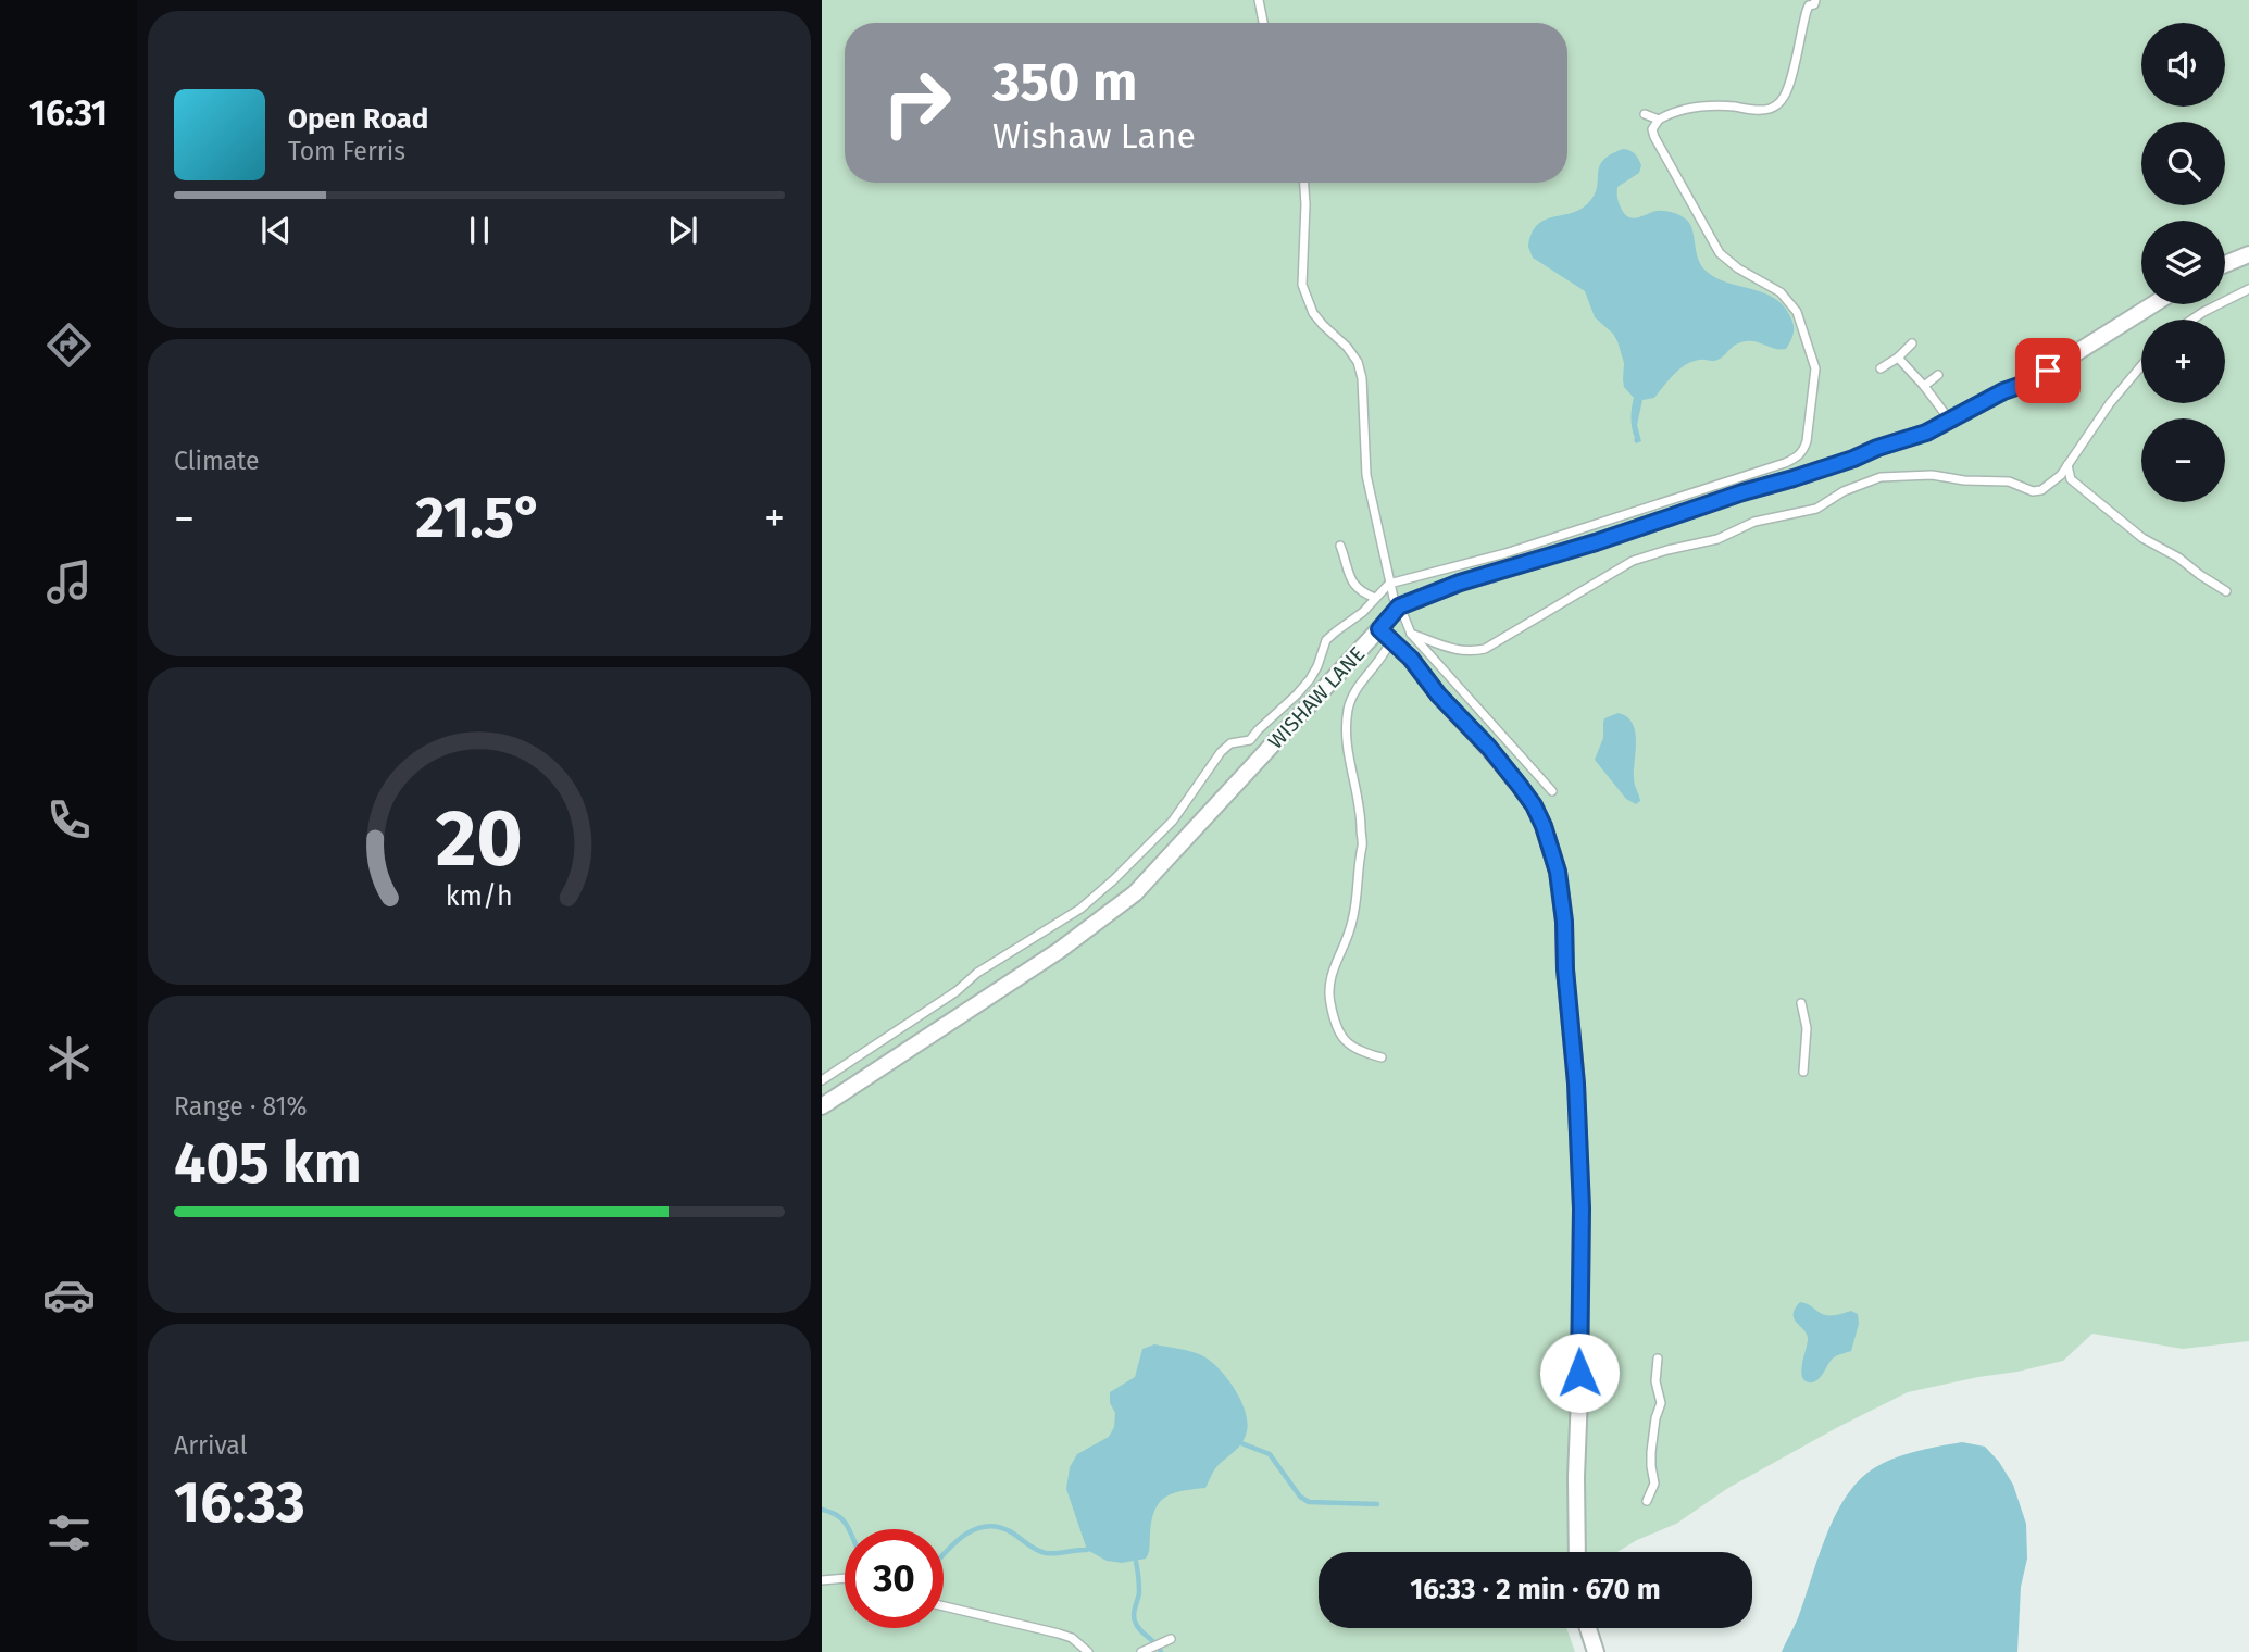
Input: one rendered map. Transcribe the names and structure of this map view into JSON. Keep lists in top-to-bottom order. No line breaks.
{"streets":{"street":["WISHAW LANE"]},"page":{"tabs":"16:31","map_buttons":["+","−"],"turn":["350 m","Wishaw Lane"],"song":["Open Road","Tom Ferris"],"tile":["Climate",["Range · 81%","405 km"],["Arrival","16:33"]],"heat":["−","21.5°","+"],"limit":"30","trip":"16:33 · 2 min · 670 m","gauge":["20","km/h"]}}
